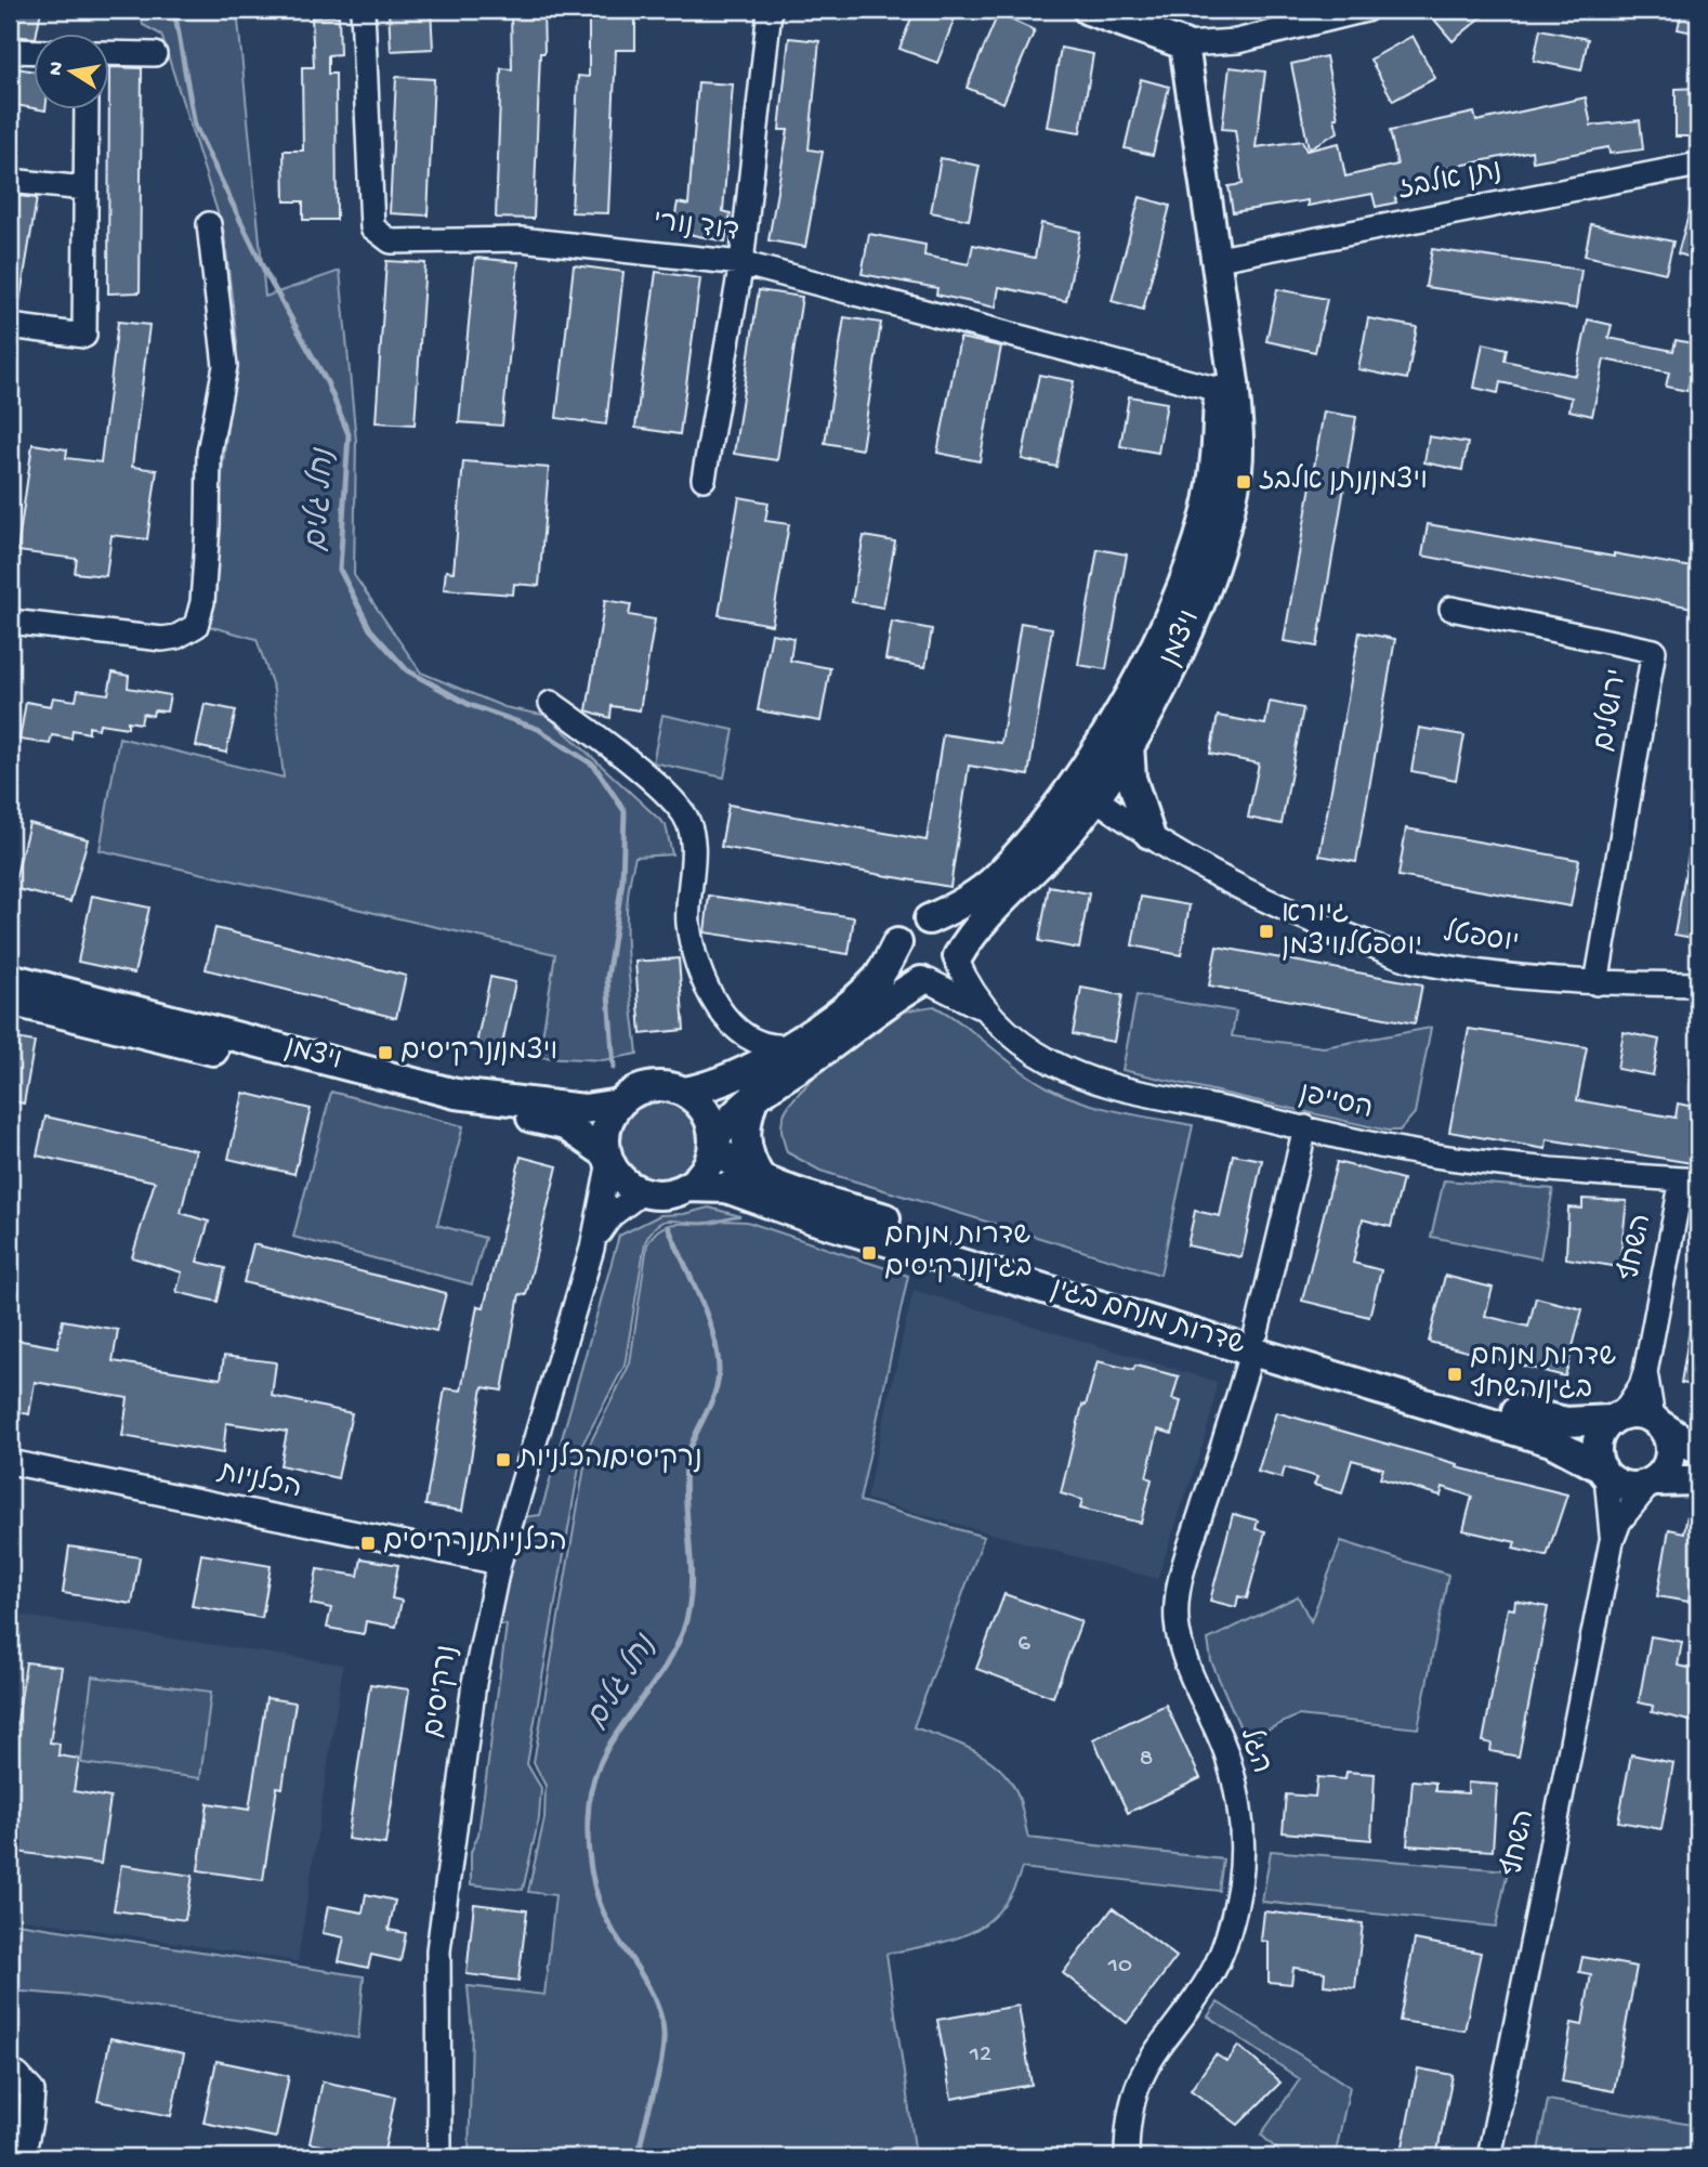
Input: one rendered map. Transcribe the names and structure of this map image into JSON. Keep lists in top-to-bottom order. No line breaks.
{"streets":{"street":["נתן אלבז","דוד נורי","ויצמן","ירושלים","יוספטל","הסייפן","השחף","שדרות מנחם בגין","הכלניות","נרקיסים","הגל"]},"crossings":[["נתן אלבז","ויצמן"],["דוד נורי","ויצמן"],["ויצמן","יוספטל"],["ויצמן","הסייפן"],["ויצמן","שדרות מנחם בגין"],["ויצמן","נרקיסים"],["ירושלים","יוספטל"],["הסייפן","השחף"],["הסייפן","הגל"],["השחף","שדרות מנחם בגין"],["שדרות מנחם בגין","נרקיסים"],["שדרות מנחם בגין","הגל"],["הכלניות","נרקיסים"]],"water":["נחל גלים"],"places":{"transit":["ויצמן/נתן אלבז","גיורא יוספטל/ויצמן","ויצמן/נרקיסים","שדרות מנחם בגין/נרקיסים","שדרות מנחם בגין/השחף","נרקיסים/הכלניות","הכלניות/נרקיסים"]},"house_numbers":["6","8","10","12"],"north":"left"}
